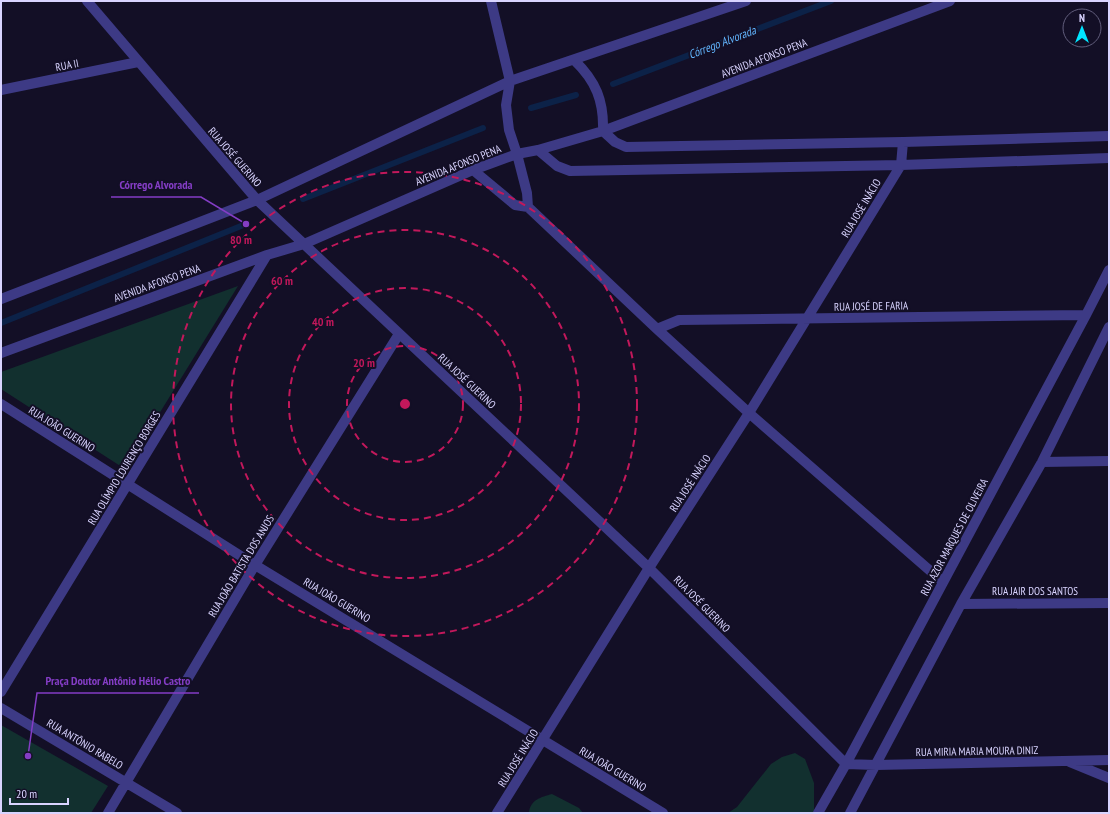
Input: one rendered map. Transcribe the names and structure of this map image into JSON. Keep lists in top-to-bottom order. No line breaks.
{"streets":{"street":["AVENIDA AFONSO PENA","RUA II","RUA JOSÉ GUERINO","RUA JOSÉ INÁCIO","RUA JOSÉ DE FARIA","RUA JOÃO GUERINO","RUA OLÍMPIO LOURENÇO BORGES","RUA AZOR MARQUES DE OLIVEIRA","RUA JOÃO BATISTA DOS ANJOS","RUA JAIR DOS SANTOS","RUA ANTÔNIO RABELO","RUA MIRIA MARIA MOURA DINIZ"]},"crossings":[["AVENIDA AFONSO PENA","RUA JOSÉ GUERINO"],["AVENIDA AFONSO PENA","RUA OLÍMPIO LOURENÇO BORGES"],["RUA II","RUA JOSÉ GUERINO"],["RUA JOSÉ GUERINO","RUA JOSÉ INÁCIO"],["RUA JOSÉ GUERINO","RUA AZOR MARQUES DE OLIVEIRA"],["RUA JOSÉ GUERINO","RUA JOÃO BATISTA DOS ANJOS"],["RUA JOSÉ GUERINO","RUA MIRIA MARIA MOURA DINIZ"],["RUA JOSÉ INÁCIO","RUA JOSÉ DE FARIA"],["RUA JOSÉ INÁCIO","RUA JOÃO GUERINO"],["RUA JOSÉ DE FARIA","RUA AZOR MARQUES DE OLIVEIRA"],["RUA JOÃO GUERINO","RUA OLÍMPIO LOURENÇO BORGES"],["RUA JOÃO GUERINO","RUA JOÃO BATISTA DOS ANJOS"],["RUA AZOR MARQUES DE OLIVEIRA","RUA MIRIA MARIA MOURA DINIZ"],["RUA JOÃO BATISTA DOS ANJOS","RUA ANTÔNIO RABELO"]],"water":["Córrego Alvorada"],"places":["Córrego Alvorada","Praça Doutor Antônio Hélio Castro"],"scale_bar":"20 m","north":"top","rings":["80 m","60 m","40 m","20 m"]}
